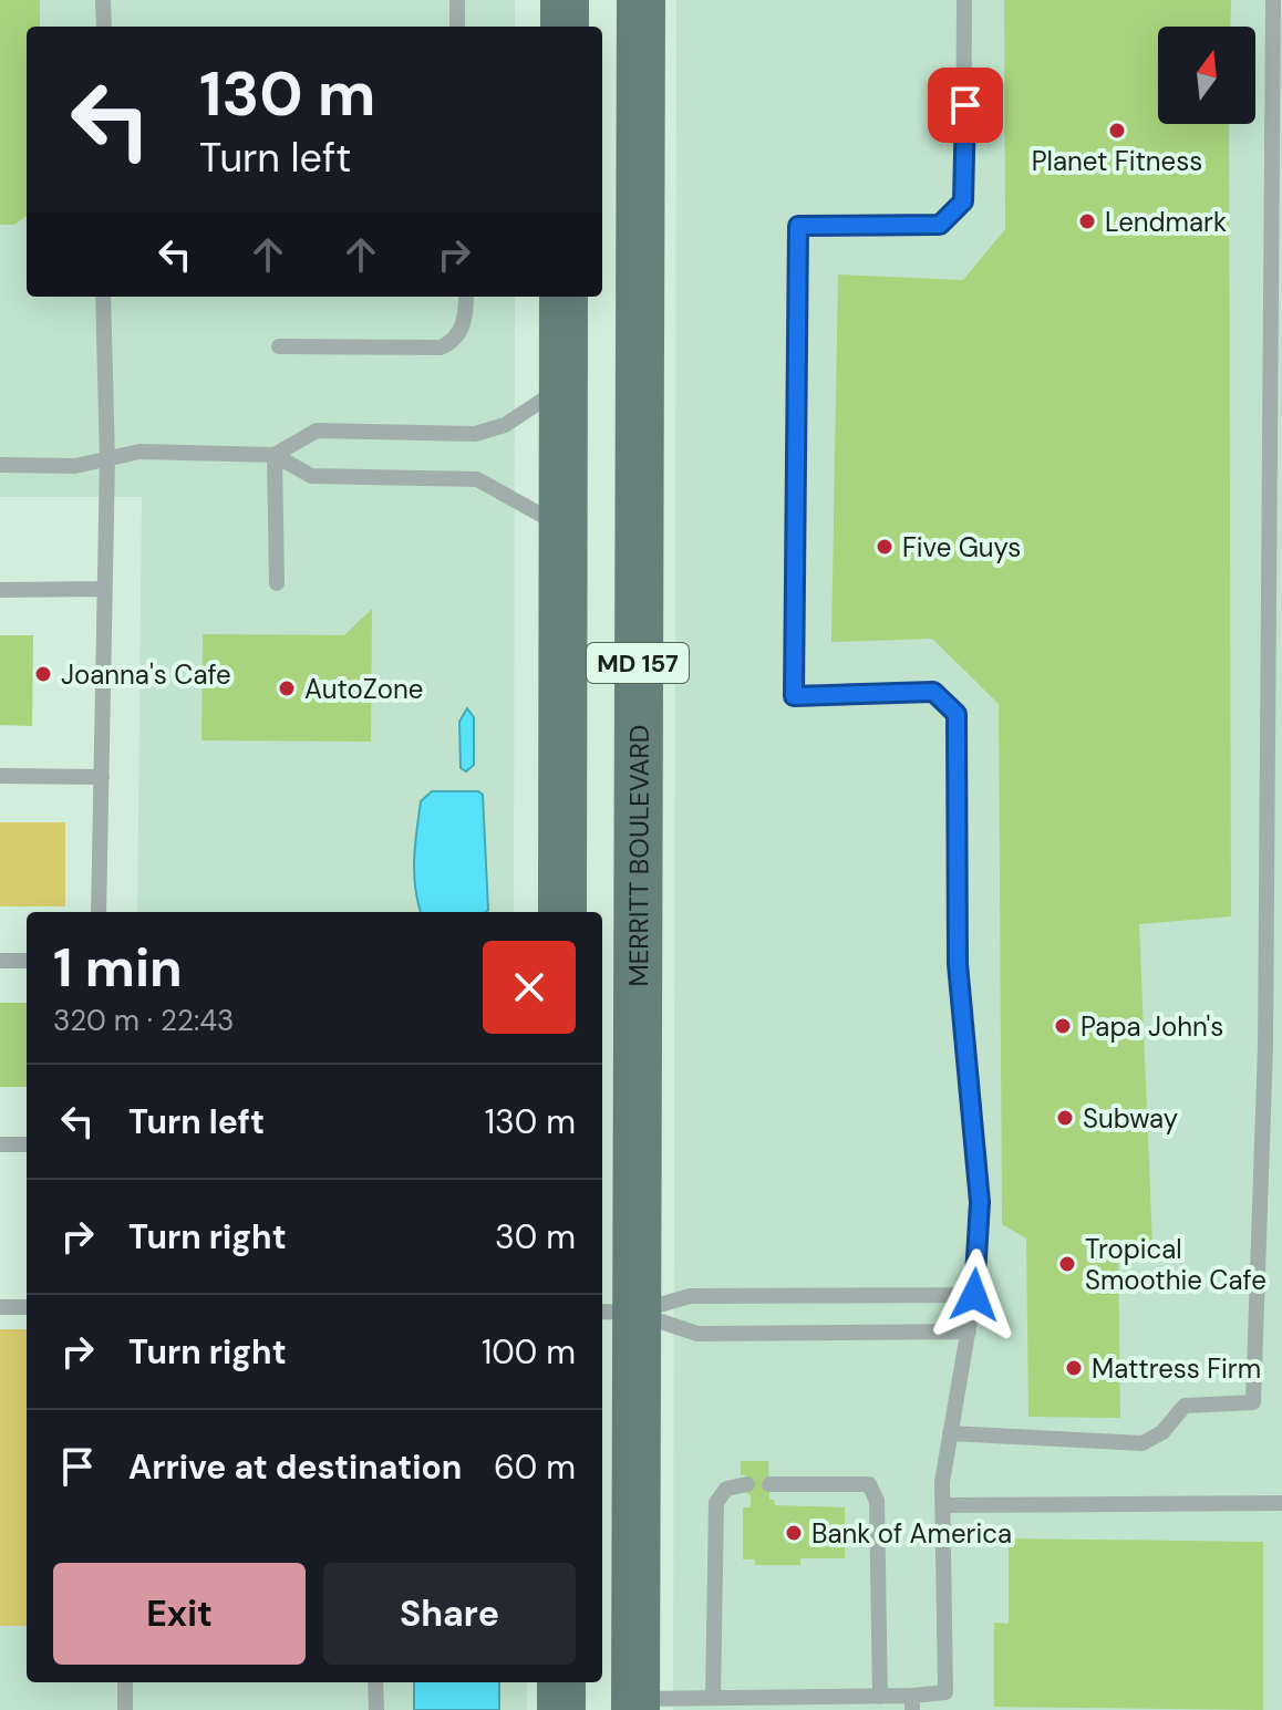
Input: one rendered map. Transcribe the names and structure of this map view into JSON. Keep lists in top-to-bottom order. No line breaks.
{"streets":{"main road":["MD 157","MERRITT BOULEVARD"]},"places":["Planet Fitness","Lendmark","Five Guys","Joanna's Cafe","AutoZone","Papa John's","Subway","Tropical Smoothie Cafe","Mattress Firm","Bank of America"],"north":"top","page":{"turn":["130 m","Turn left"],"heading":["1 min","320 m · 22:43"],"list":[{"name":"Turn left","value":"130 m"},{"name":"Turn right","value":"30 m"},{"name":"Turn right","value":"100 m"},{"name":"Arrive at destination","value":"60 m"}],"buttons":["Exit","Share"]}}
